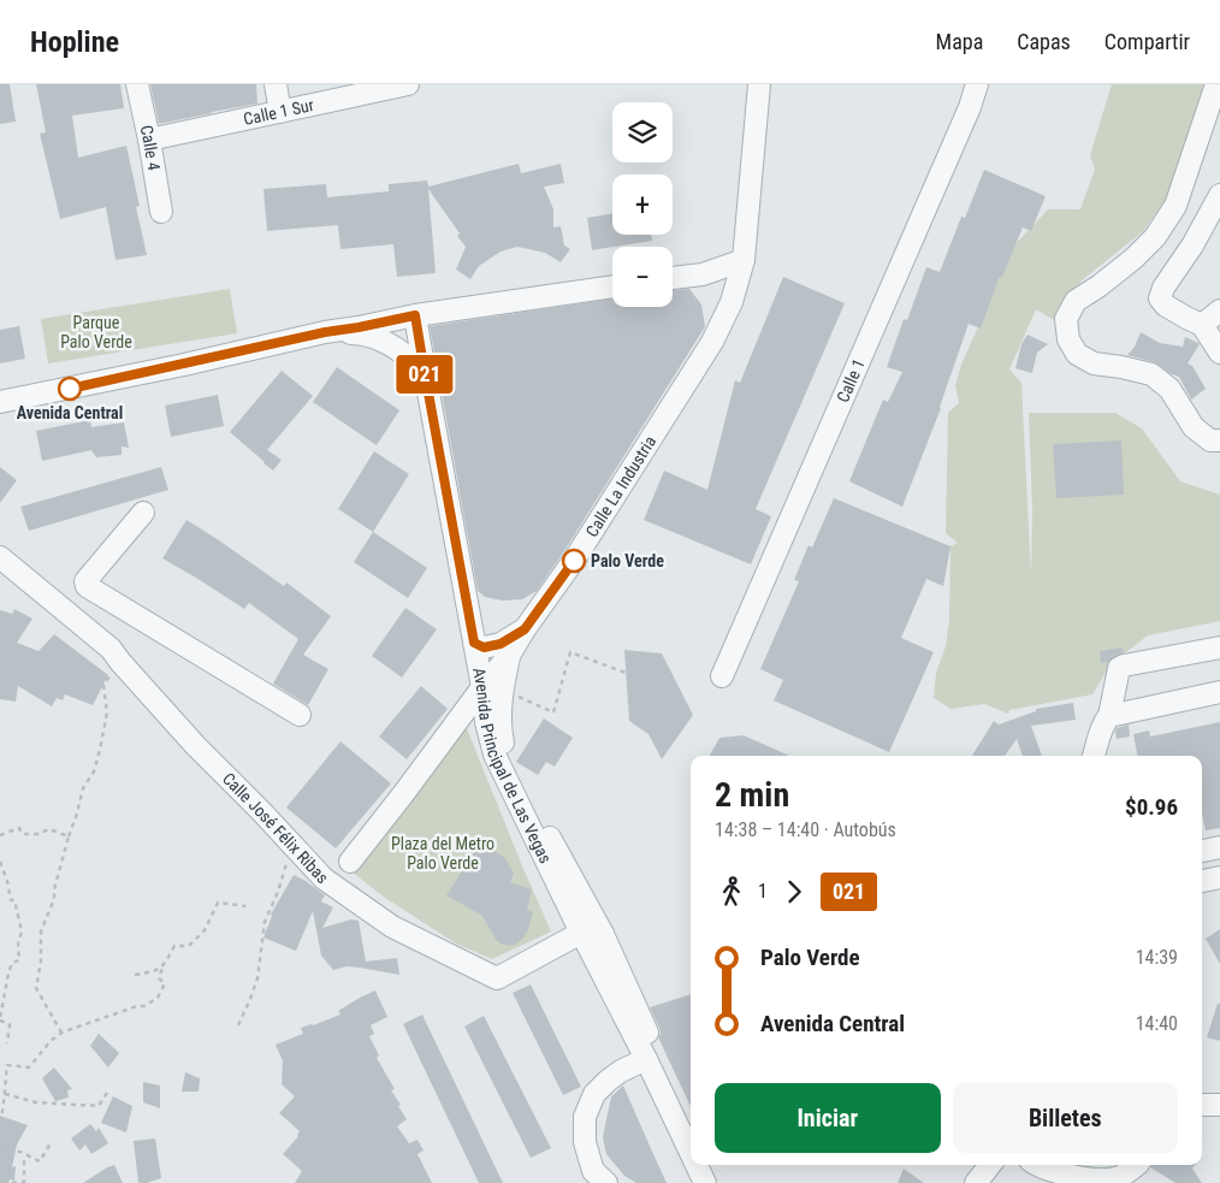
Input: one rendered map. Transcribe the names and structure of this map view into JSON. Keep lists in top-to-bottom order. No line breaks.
{"streets":{"street":["Calle 1 Sur","Calle 4","Calle 1","Calle La Industria","Avenida Principal de Las Vegas","Calle José Félix Ribas"]},"crossings":[["Calle 1 Sur","Calle 4"],["Calle La Industria","Avenida Principal de Las Vegas"],["Avenida Principal de Las Vegas","Calle José Félix Ribas"]],"parks":["Parque Palo Verde","Plaza del Metro Palo Verde"],"places":["Avenida Central","Palo Verde"],"lines":["bus line 021"],"page":{"header":"Hopline","nav":["Mapa","Capas","Compartir"],"on_map":"021","map_buttons":["+","−"],"heading":["2 min","14:38 – 14:40 · Autobús","$0.96"],"legs":["1","021"],"list":[{"name":"Palo Verde","value":"14:39"},{"name":"Avenida Central","value":"14:40"}],"buttons":["Iniciar","Billetes"]}}
